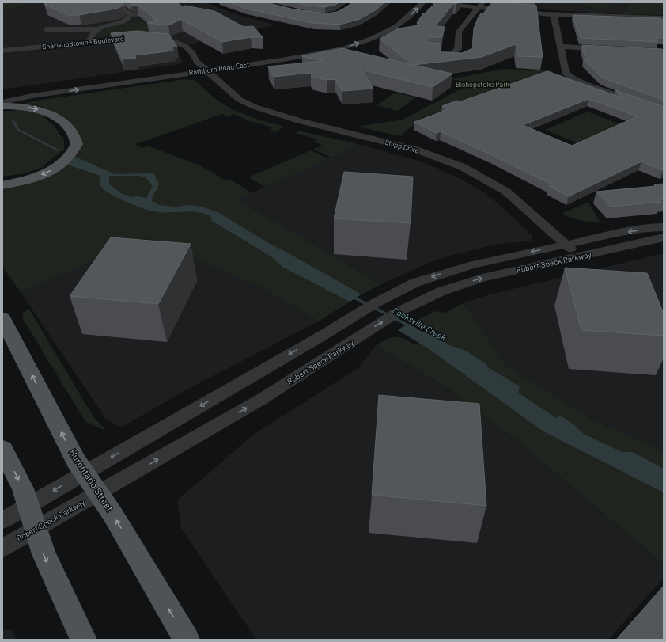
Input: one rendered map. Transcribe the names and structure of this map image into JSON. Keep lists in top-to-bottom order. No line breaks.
{"streets":{"main road":["Hurontario Street"],"street":["Sherwoodtowne Boulevard","Rathburn Road East","Shipp Drive","Robert Speck Parkway"]},"crossings":[["Rathburn Road East","Shipp Drive"],["Shipp Drive","Robert Speck Parkway"],["Robert Speck Parkway","Hurontario Street"]],"water":["Cooksville Creek"],"parks":["Bishopstoke Park"]}
